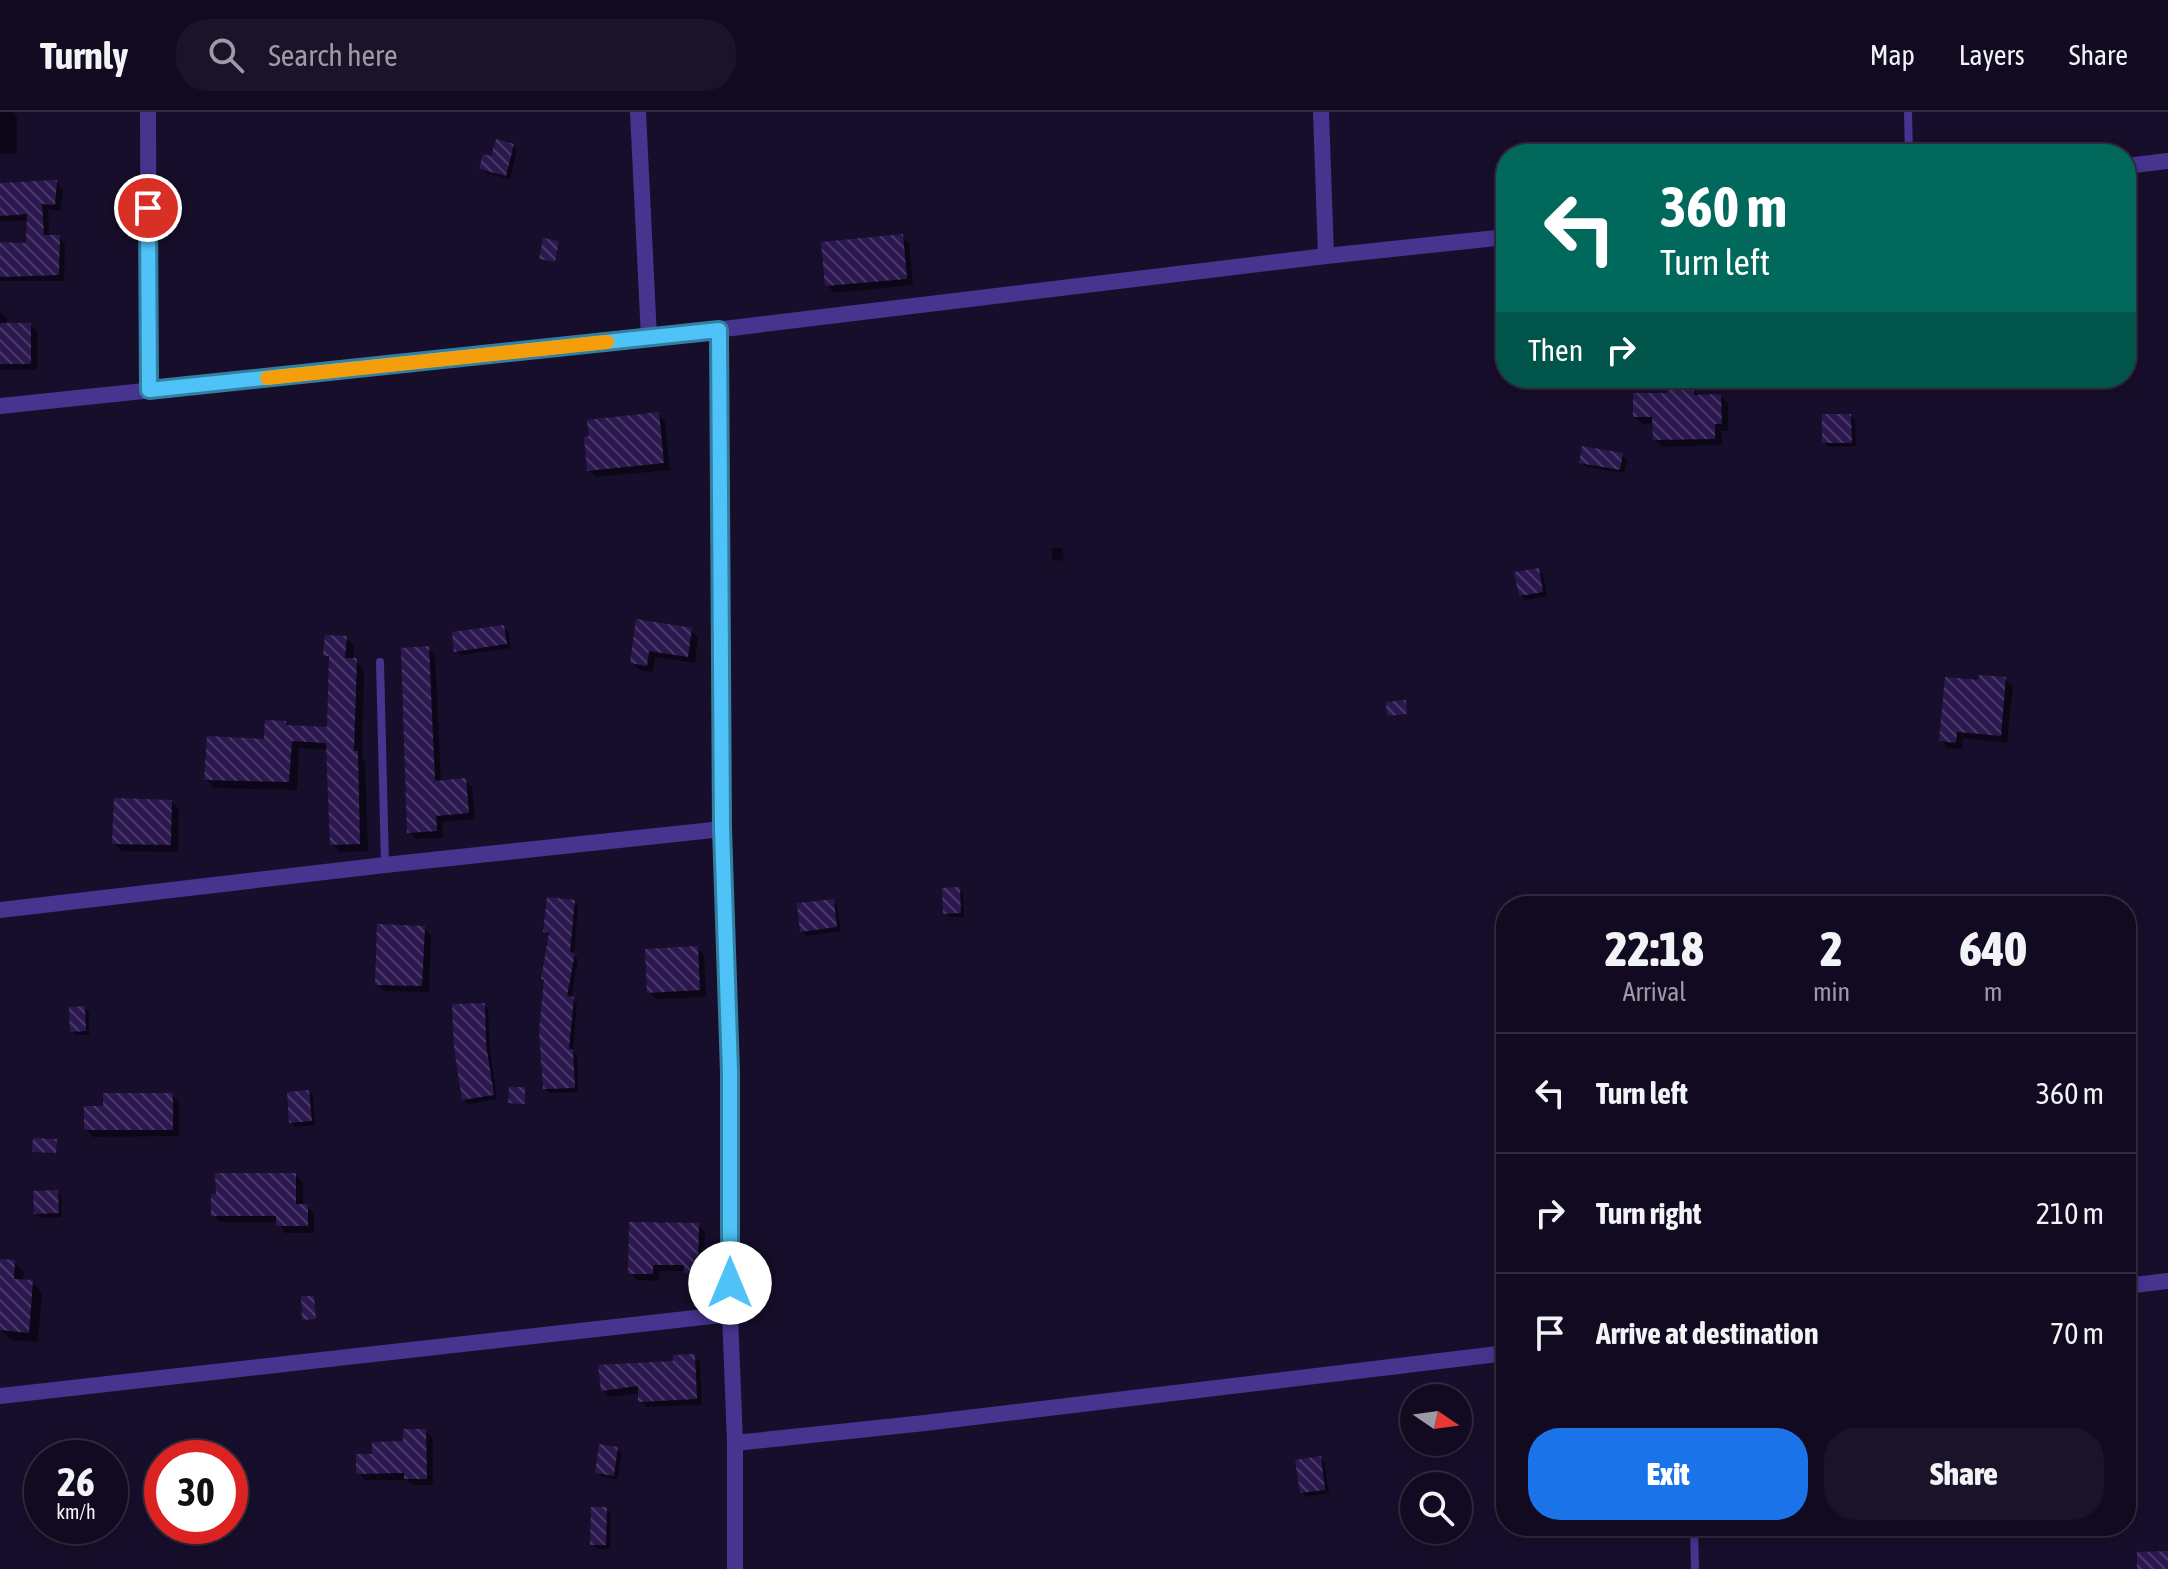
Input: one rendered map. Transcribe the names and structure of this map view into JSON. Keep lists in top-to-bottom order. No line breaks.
{"north":"right","page":{"header":"Turnly","search":"Search here","nav":["Map","Layers","Share"],"turn":["360 m","Turn left"],"then":"Then","eta":["22:18","Arrival","2","min","640","m"],"list":[{"name":"Turn left","value":"360 m"},{"name":"Turn right","value":"210 m"},{"name":"Arrive at destination","value":"70 m"}],"buttons":["Exit","Share"],"speed":"26 km/h","limit":"30"}}
